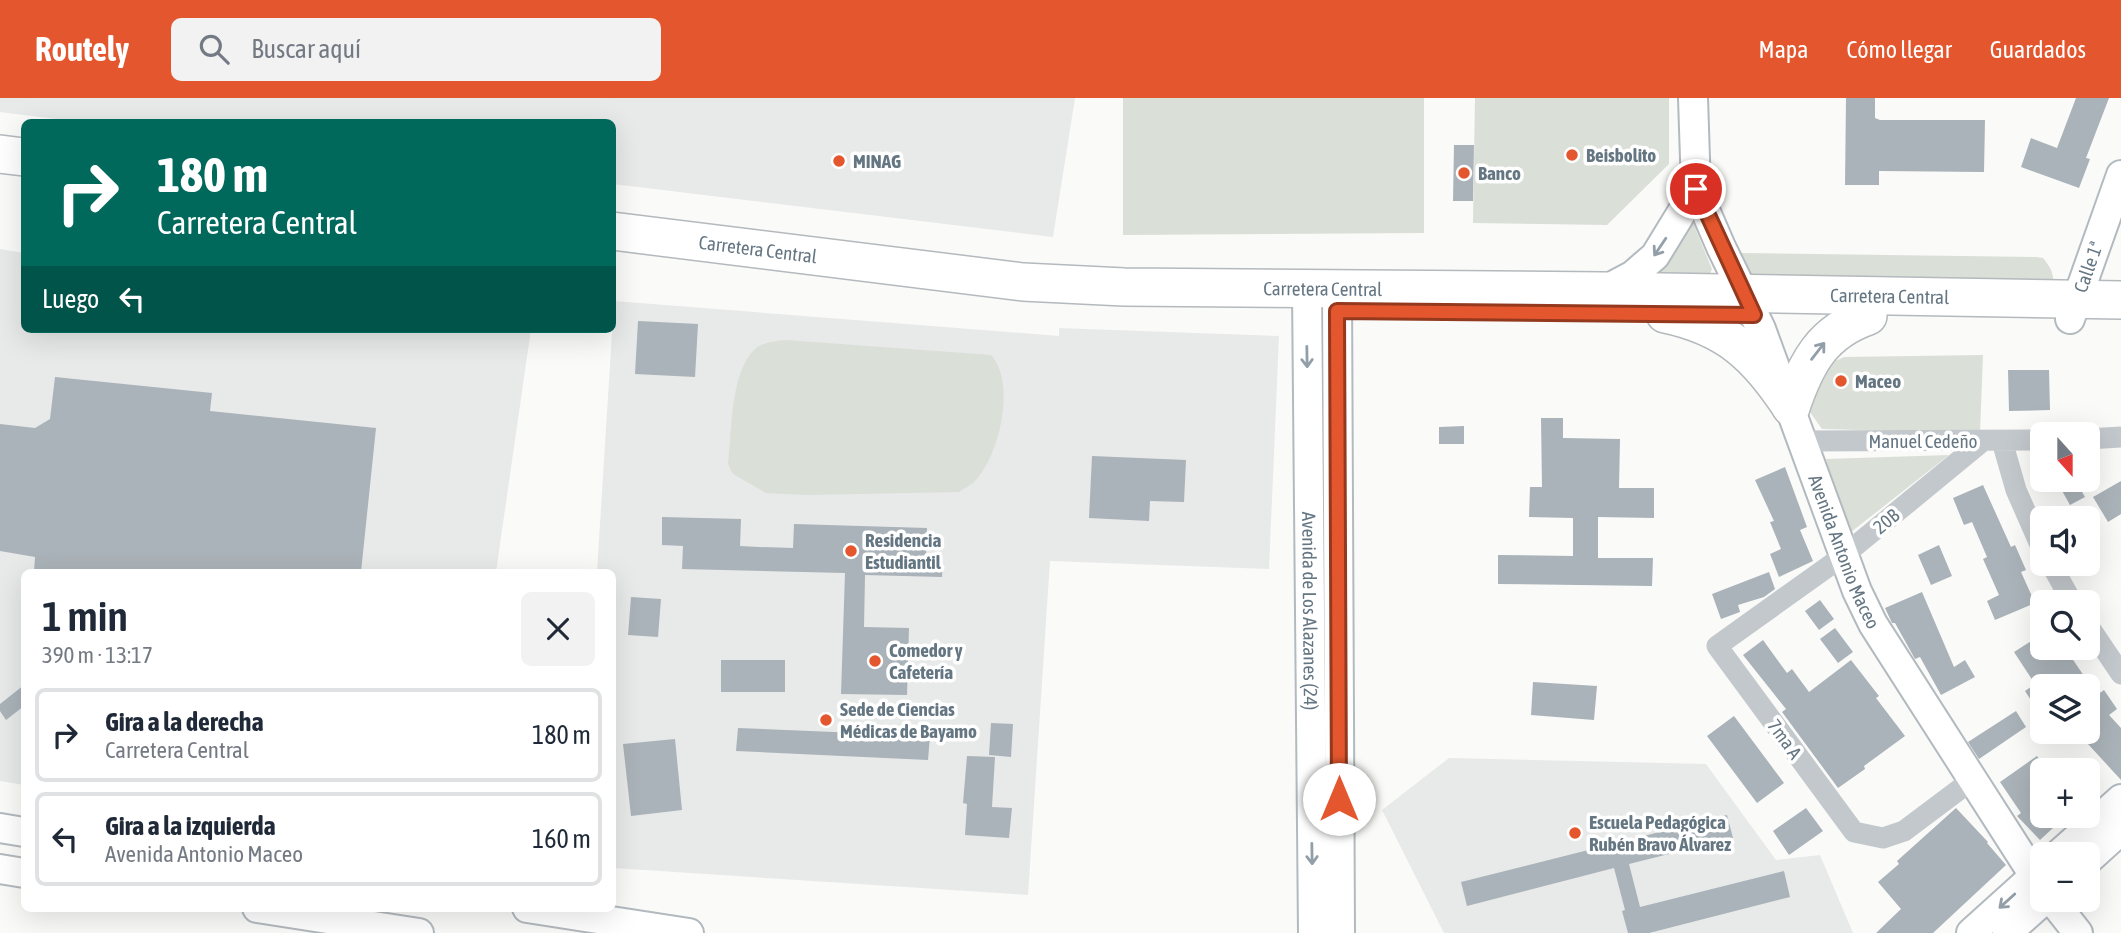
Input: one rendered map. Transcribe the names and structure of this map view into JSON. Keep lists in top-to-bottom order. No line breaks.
{"streets":{"highway":["Carretera Central"],"street":["Calle 1ª","Manuel Cedeño","20B","Avenida Antonio Maceo","Avenida de Los Alazanes (24)","7ma A"]},"crossings":[["Carretera Central","Calle 1ª"],["Carretera Central","Avenida Antonio Maceo"],["Carretera Central","Avenida de Los Alazanes (24)"],["Manuel Cedeño","20B"],["Manuel Cedeño","Avenida Antonio Maceo"],["20B","Avenida Antonio Maceo"],["20B","7ma A"],["Avenida Antonio Maceo","7ma A"]],"places":["Beisbolito","MINAG","Banco","Maceo","Residencia Estudiantil","Comedor y Cafetería","Sede de Ciencias Médicas de Bayamo","Escuela Pedagógica Rubén Bravo Álvarez"],"north":"bottom","page":{"header":"Routely","search":"Buscar aquí","nav":["Mapa","Cómo llegar","Guardados"],"turn":["180 m","Carretera Central"],"then":"Luego","map_buttons":["+","−"],"heading":["1 min","390 m · 13:17"],"list":[{"name":"Gira a la derecha","note":"Carretera Central","value":"180 m"},{"name":"Gira a la izquierda","note":"Avenida Antonio Maceo","value":"160 m"}]}}
